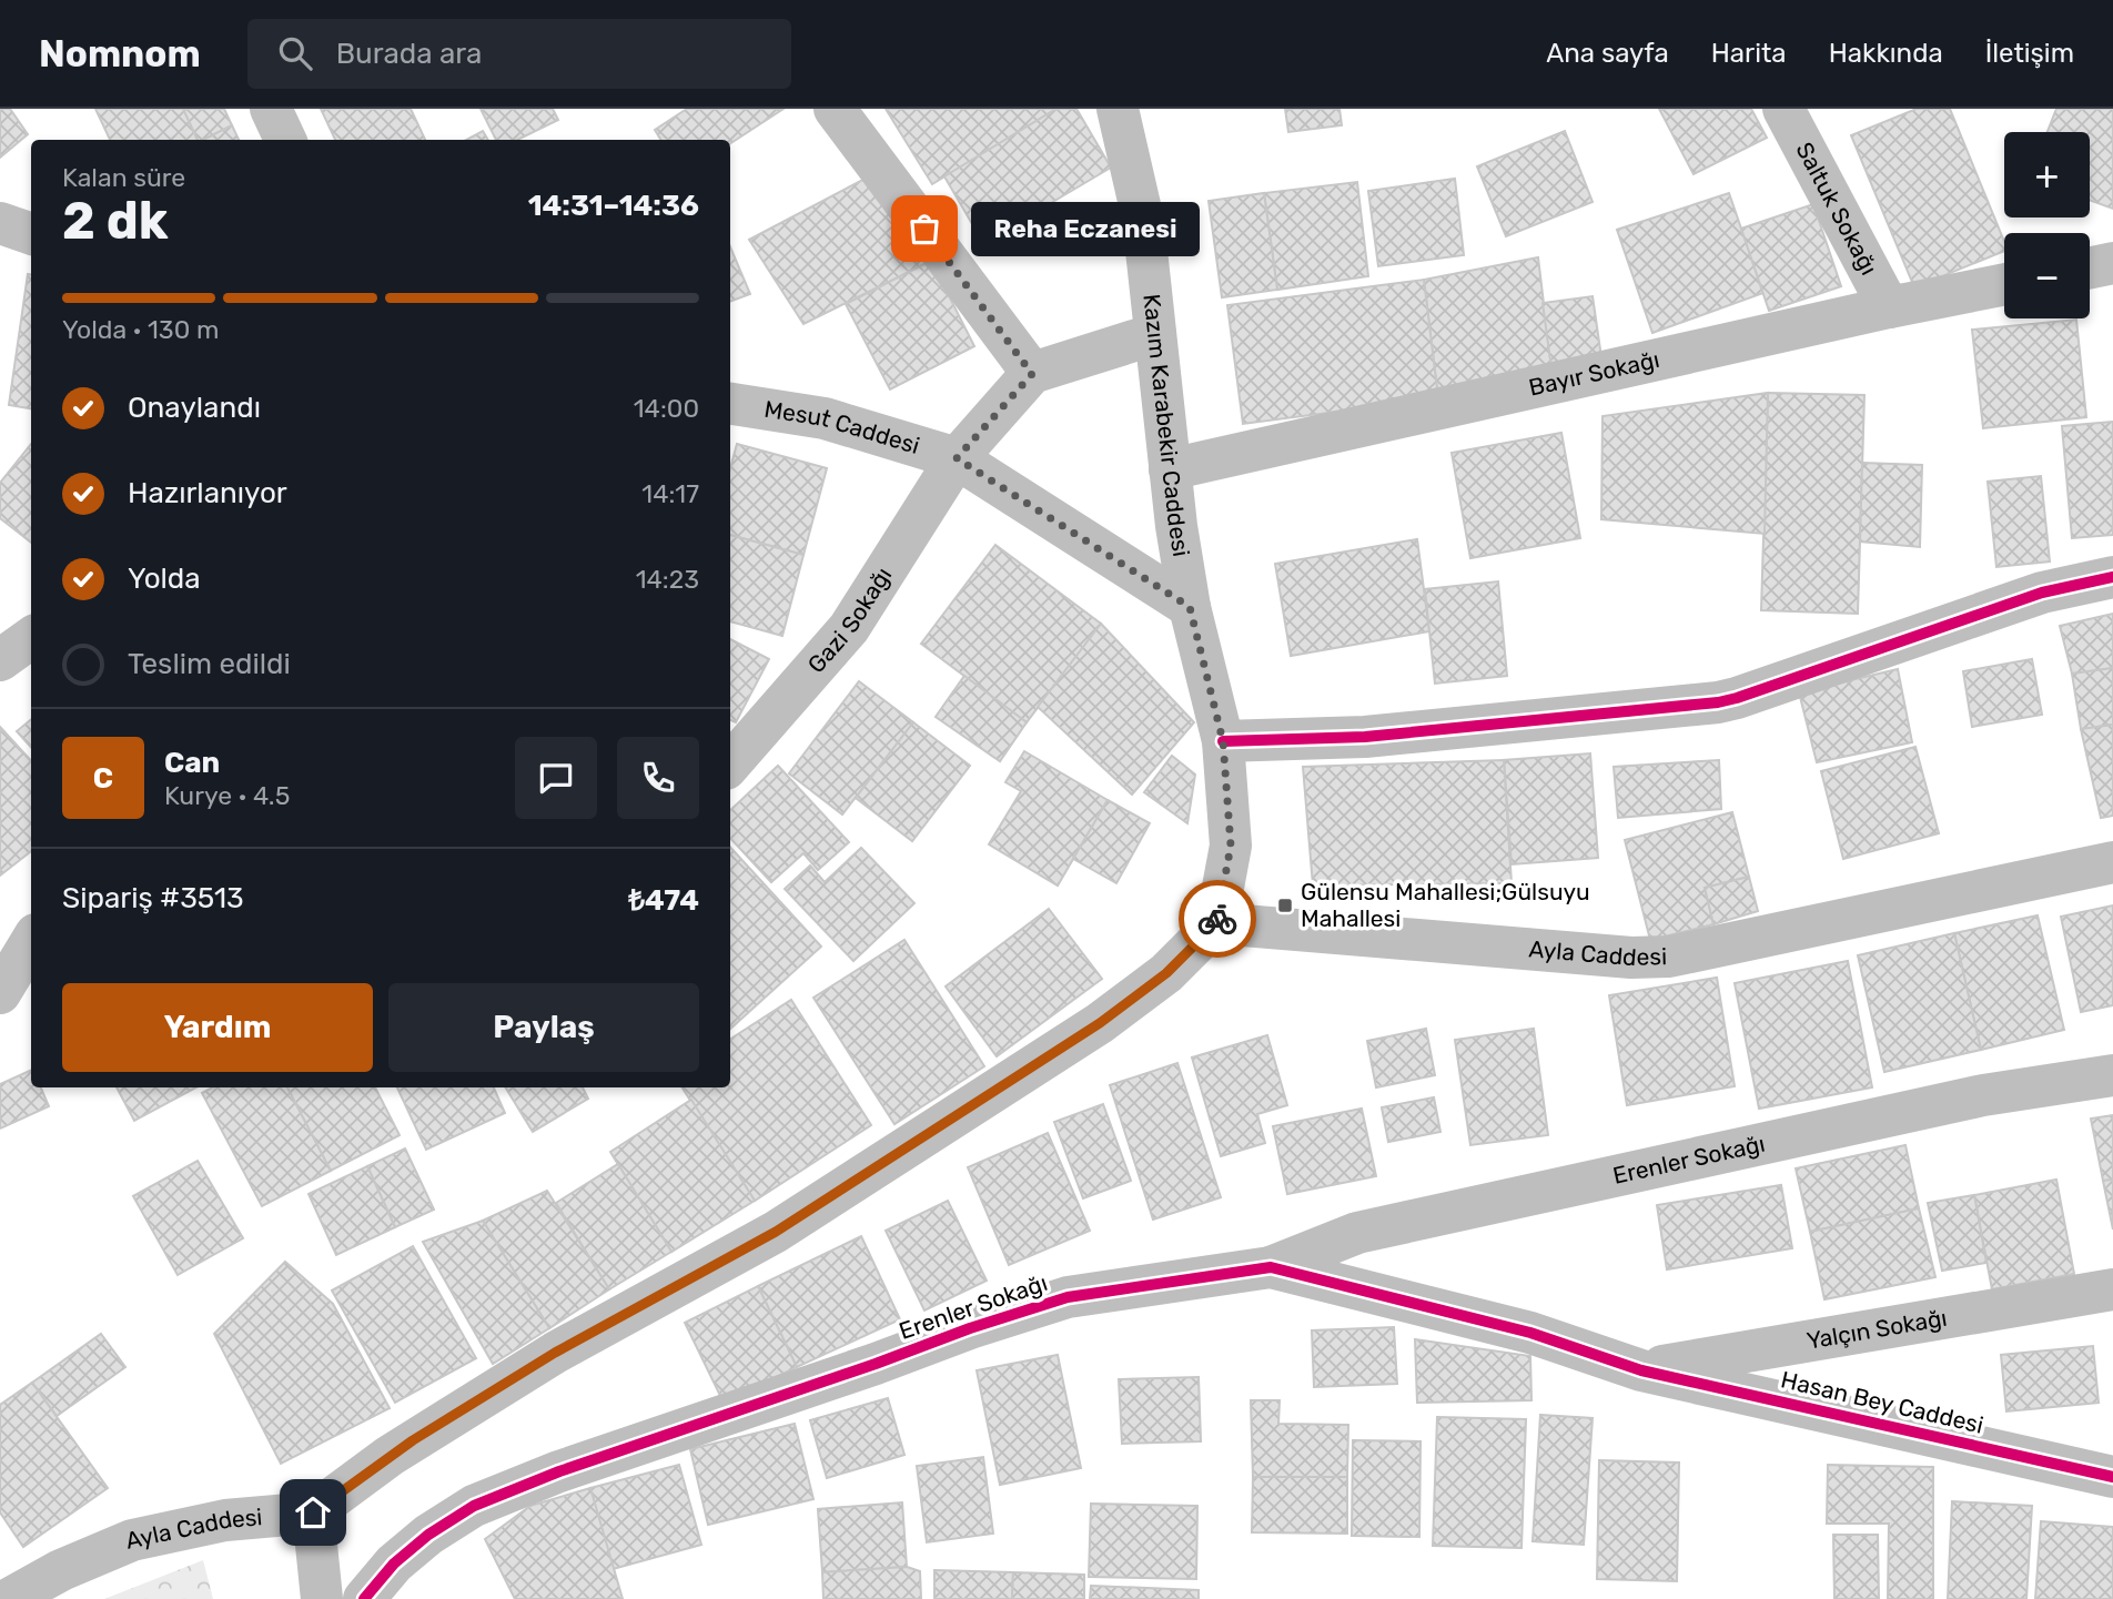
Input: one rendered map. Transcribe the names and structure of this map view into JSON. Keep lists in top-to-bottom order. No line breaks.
{"streets":{"street":["Saltuk Sokağı","Bayır Sokağı","Kazım Karabekir Caddesi","Mesut Caddesi","Gazi Sokağı","Ayla Caddesi","Erenler Sokağı","Yalçın Sokağı","Hasan Bey Caddesi"]},"crossings":[["Saltuk Sokağı","Bayır Sokağı"],["Bayır Sokağı","Kazım Karabekir Caddesi"],["Kazım Karabekir Caddesi","Mesut Caddesi"],["Kazım Karabekir Caddesi","Ayla Caddesi"],["Mesut Caddesi","Gazi Sokağı"],["Erenler Sokağı","Yalçın Sokağı"],["Erenler Sokağı","Hasan Bey Caddesi"],["Yalçın Sokağı","Hasan Bey Caddesi"]],"places":{"other":["Reha Eczanesi"],"transit":["Gülensu Mahallesi;Gülsuyu Mahallesi"]},"page":{"header":"Nomnom","search":"Burada ara","nav":["Ana sayfa","Harita","Hakkında","İletişim"],"map_buttons":["+","−"],"heading":["2 dk","Kalan süre","14:31–14:36"],"panel":["Can","Kurye · 4.5","Sipariş #3513","₺474"],"bubble":"Reha Eczanesi","bar":"Yolda · 130 m","list":[["Onaylandı","14:00"],["Hazırlanıyor","14:17"],["Yolda","14:23"],"Teslim edildi"],"round":"C","buttons":["Yardım","Paylaş"]}}
